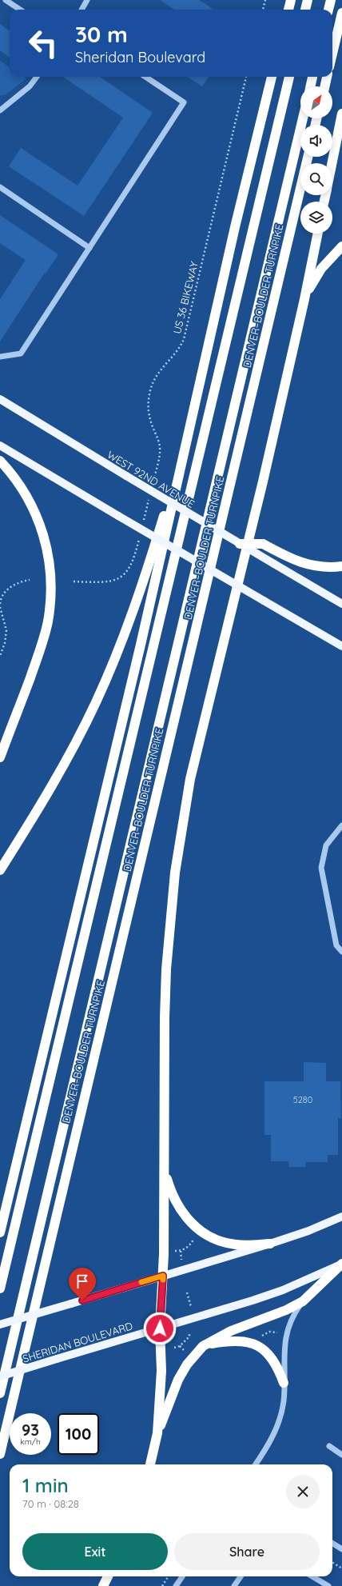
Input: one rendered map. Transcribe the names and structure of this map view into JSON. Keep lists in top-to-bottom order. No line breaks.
{"streets":{"highway":["DENVER–BOULDER TURNPIKE"],"main road":["WEST 92ND AVENUE","SHERIDAN BOULEVARD"],"path":["US 36 BIKEWAY"]},"house_numbers":["5280"],"north":"top right","page":{"turn":["30 m","Sheridan Boulevard"],"speed":"93 km/h","limit":"100","heading":["1 min","70 m · 08:28"],"buttons":["Exit","Share"]}}
